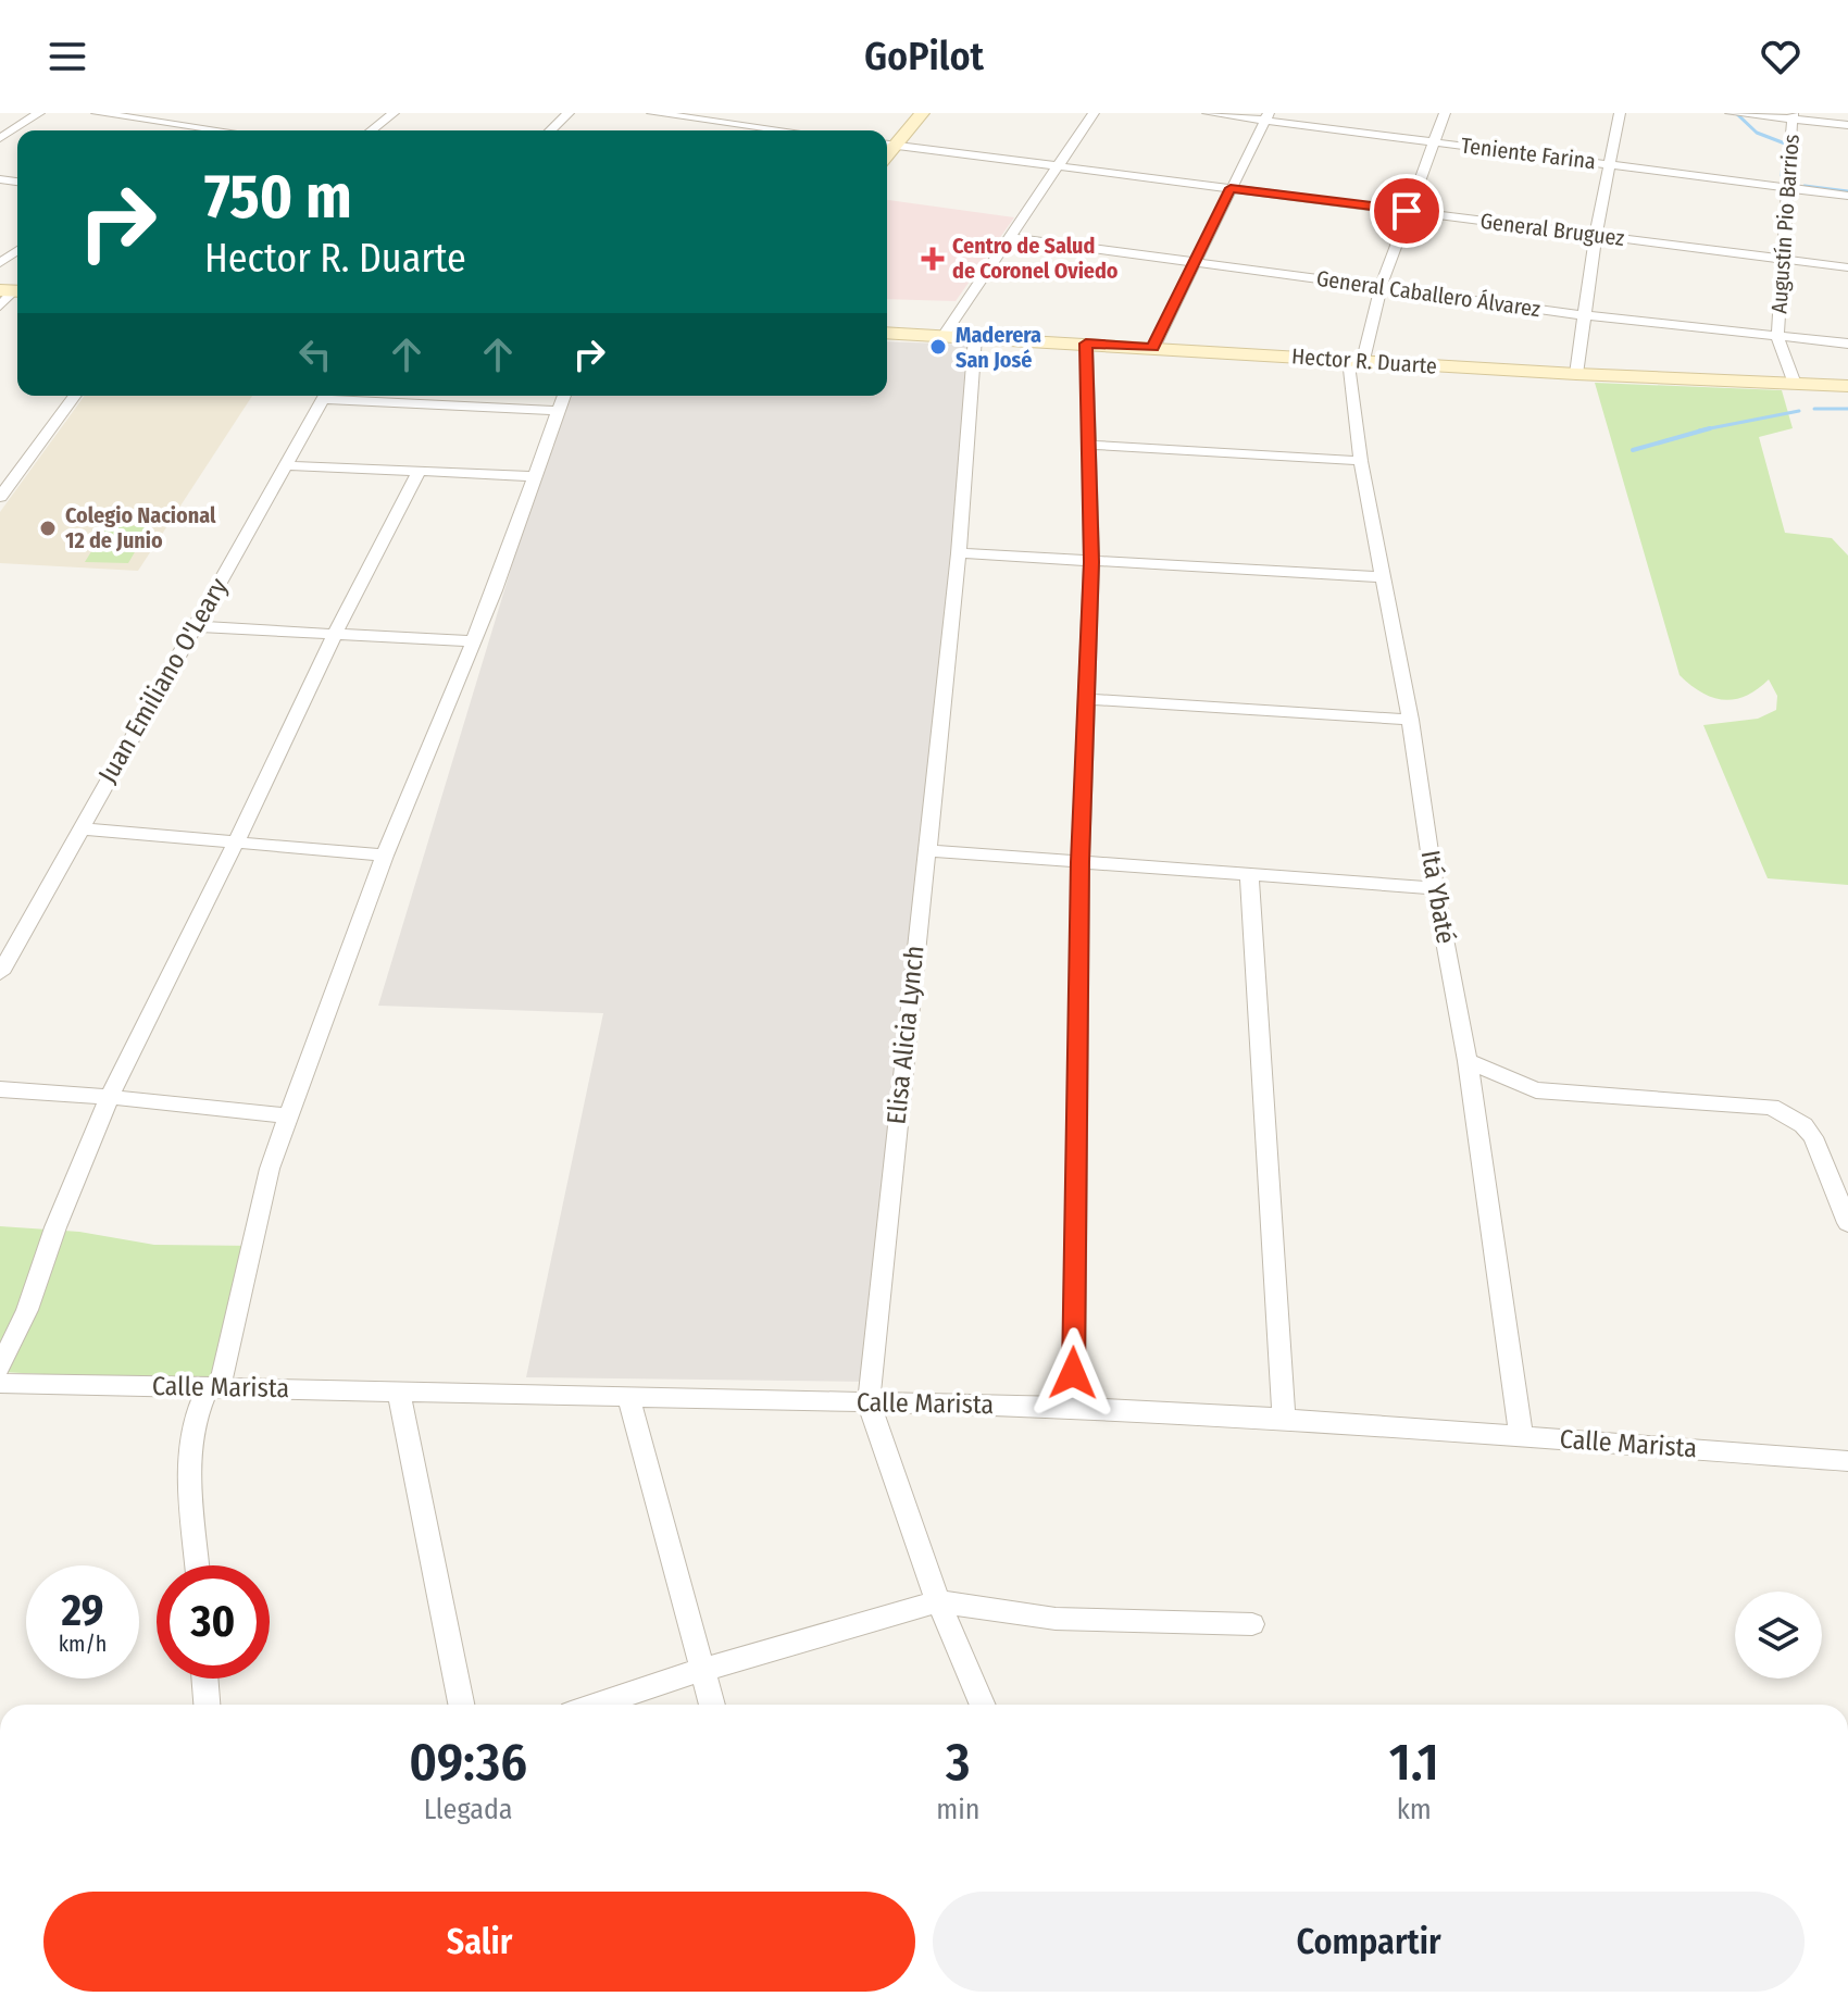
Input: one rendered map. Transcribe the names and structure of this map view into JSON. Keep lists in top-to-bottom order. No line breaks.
{"streets":{"street":["Teniente Farina","Augustín Pio Barrios","General Bruguez","General Caballero Álvarez","Hector R. Duarte","Juan Emiliano O'Leary","Itá Ybaté","Elisa Alicia Lynch","Calle Marista"]},"crossings":[["Teniente Farina","Augustín Pio Barrios"],["Teniente Farina","Itá Ybaté"],["Augustín Pio Barrios","General Bruguez"],["Augustín Pio Barrios","General Caballero Álvarez"],["Augustín Pio Barrios","Hector R. Duarte"],["General Bruguez","Itá Ybaté"],["General Caballero Álvarez","Itá Ybaté"],["Hector R. Duarte","Itá Ybaté"],["Hector R. Duarte","Elisa Alicia Lynch"],["Itá Ybaté","Calle Marista"],["Elisa Alicia Lynch","Calle Marista"]],"places":{"health":["Centro de Salud de Coronel Oviedo"],"other":["Maderera San José","Colegio Nacional 12 de Junio"]},"page":{"header":"GoPilot","turn":["750 m","Hector R. Duarte"],"speed":"29 km/h","limit":"30","eta":["09:36","Llegada","3","min","1.1","km"],"buttons":["Salir","Compartir"]}}
